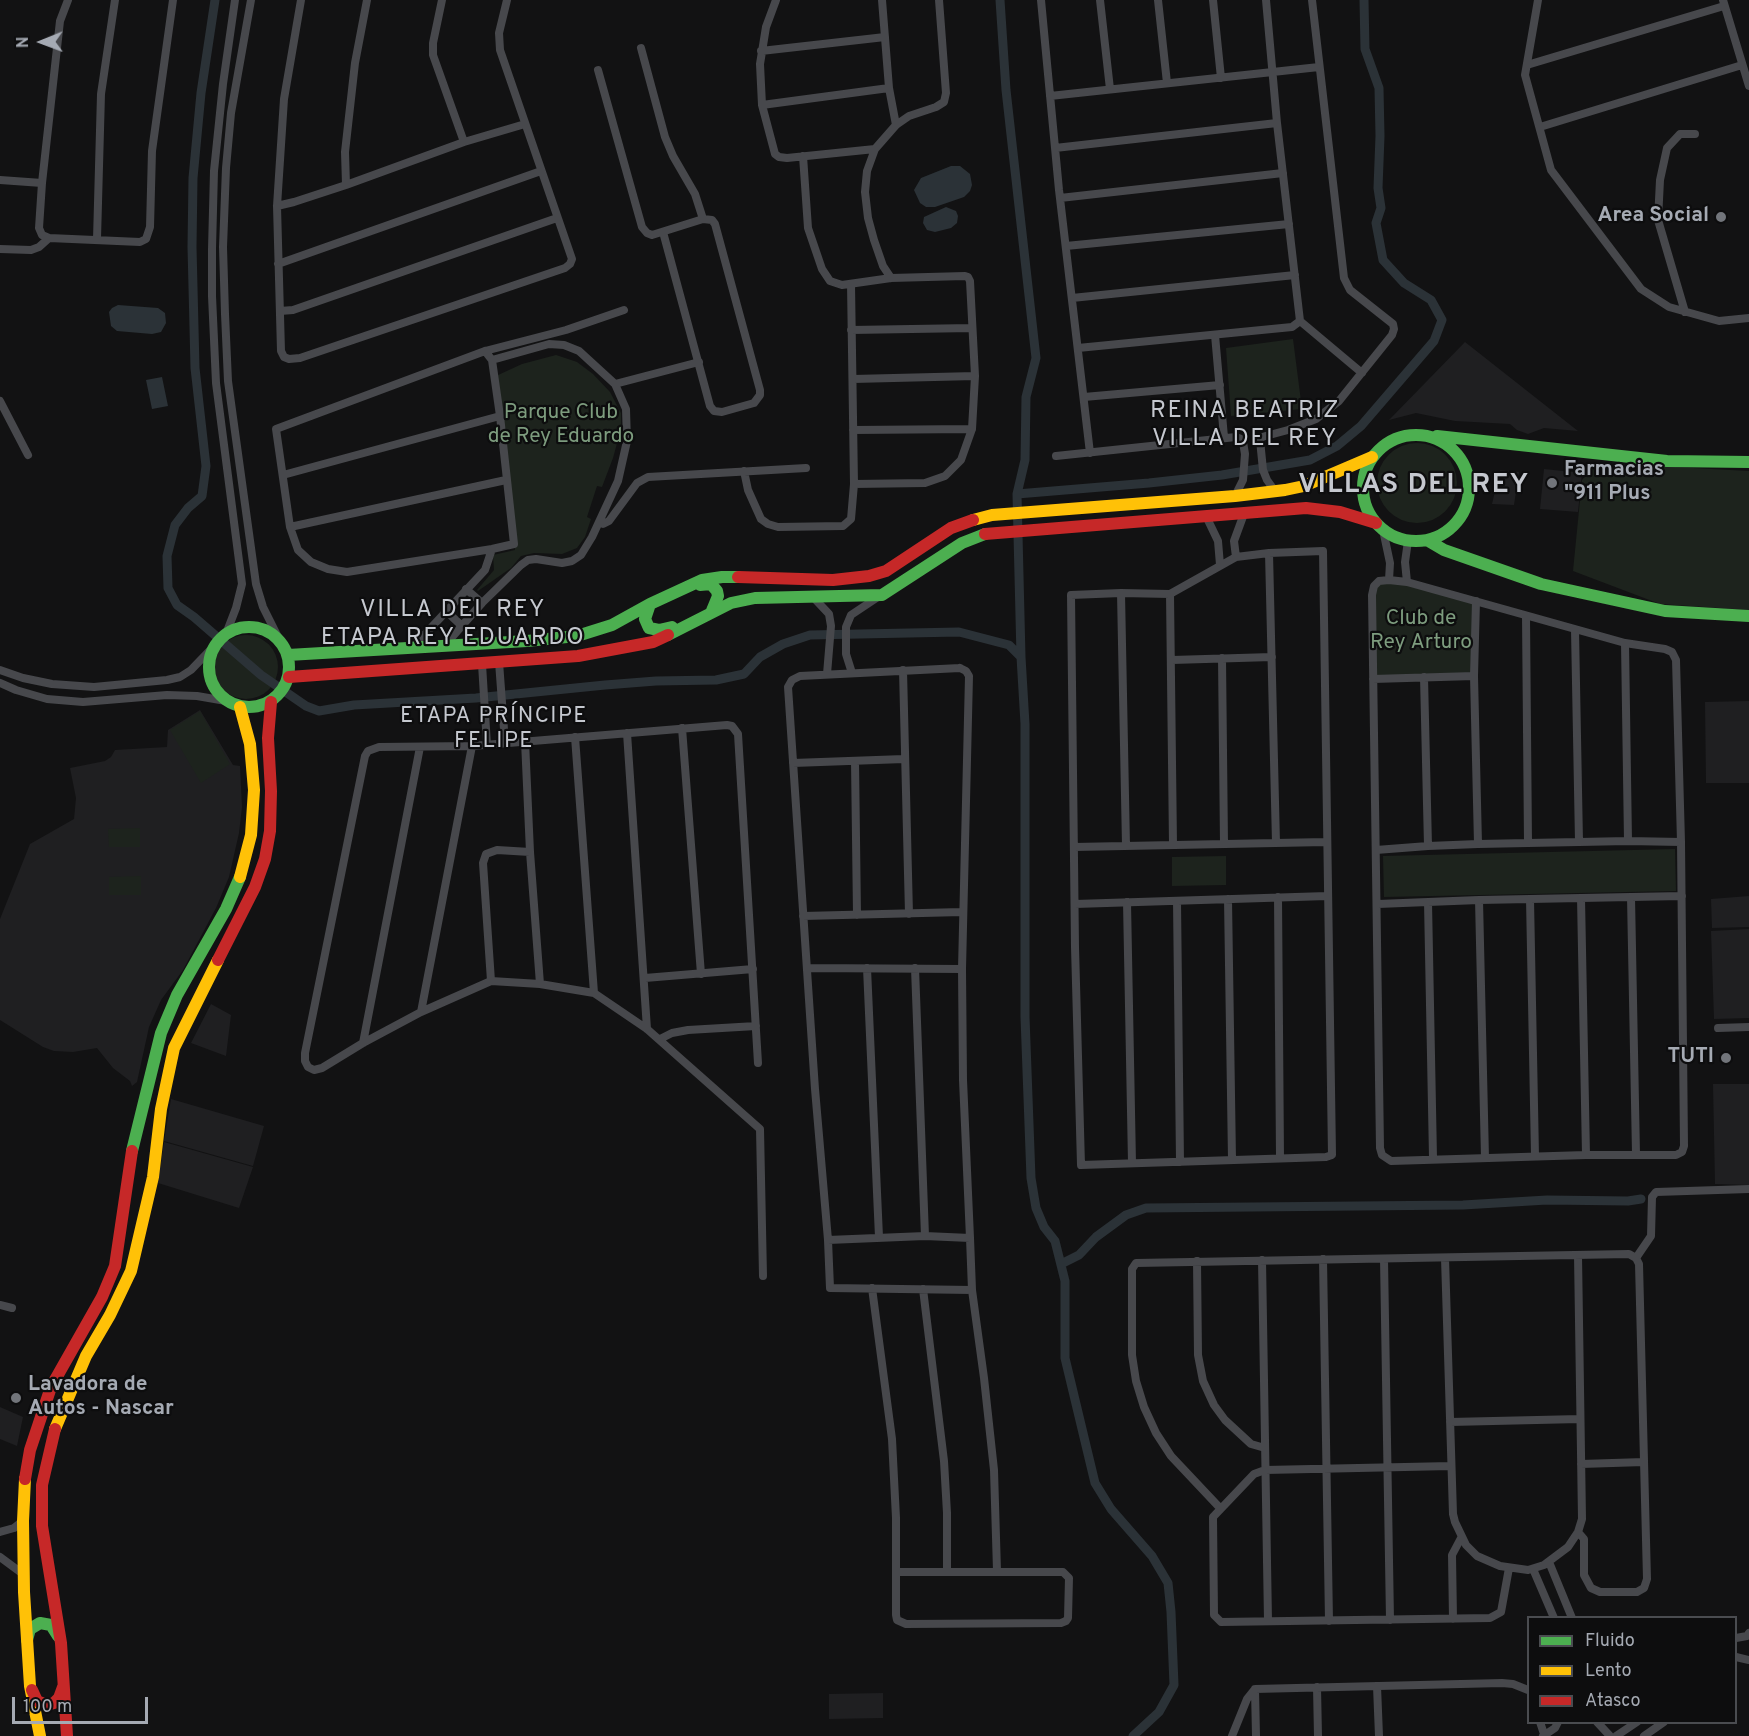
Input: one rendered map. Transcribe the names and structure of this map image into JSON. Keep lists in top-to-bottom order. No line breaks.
{"districts":["REINA BEATRIZ VILLA DEL REY","VILLAS DEL REY","VILLA DEL REY ETAPA REY EDUARDO","ETAPA PRÍNCIPE FELIPE"],"parks":["Parque Club de Rey Eduardo","Club de Rey Arturo"],"places":["Area Social","Farmacias \"911 Plus","TUTI","Lavadora de Autos - Nascar"],"legend":["Fluido","Lento","Atasco"],"scale_bar":"100 m","north":"left"}
